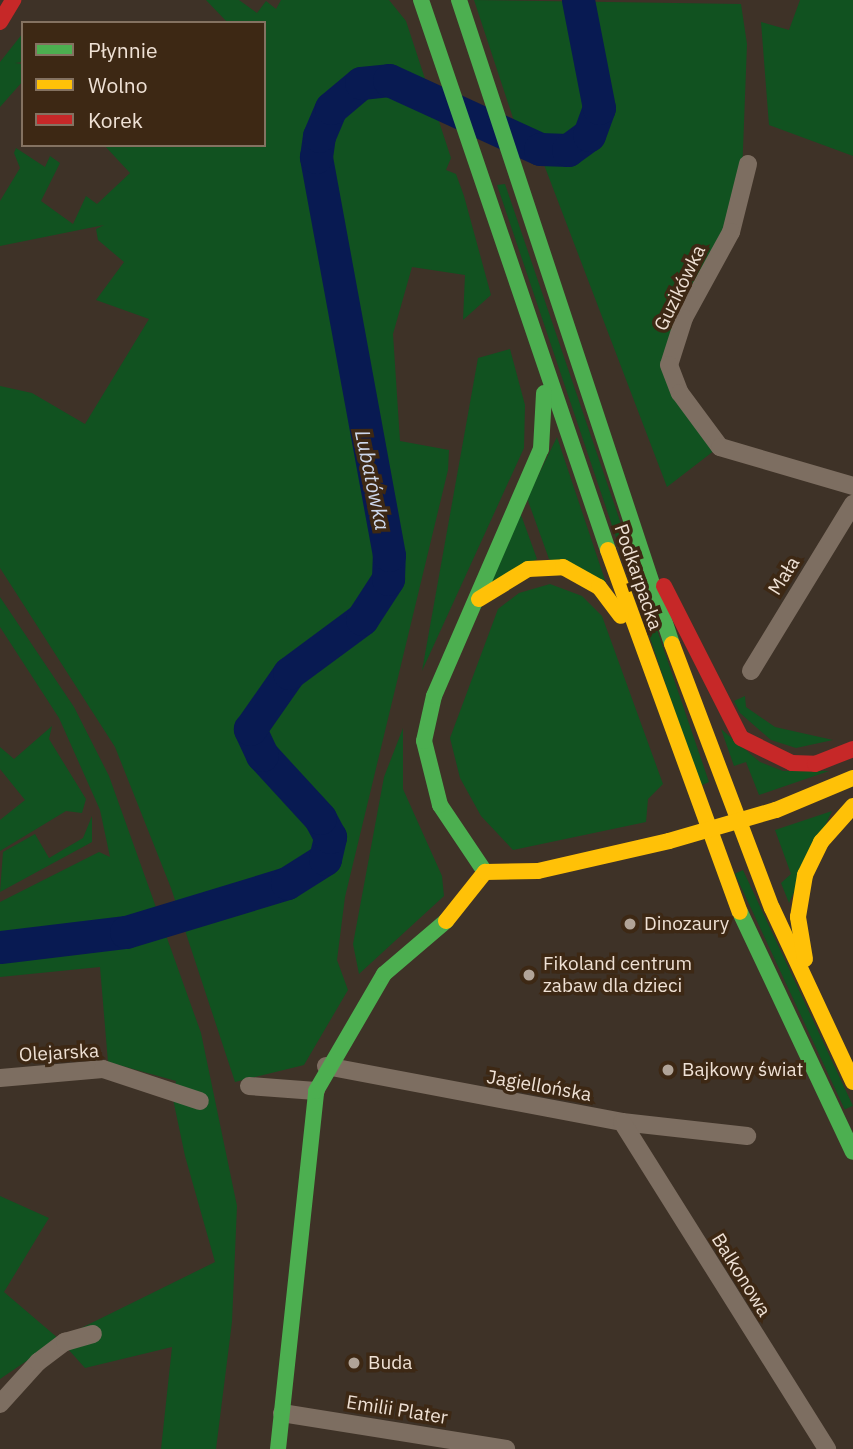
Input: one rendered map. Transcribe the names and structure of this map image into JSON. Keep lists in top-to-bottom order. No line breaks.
{"streets":{"main road":["Podkarpacka"],"street":["Guzikówka","Mała","Olejarska","Jagiellońska","Balkonowa","Emilii Plater"]},"crossings":[["Jagiellońska","Balkonowa"]],"water":["Lubatówka"],"places":["Dinozaury","Fikoland centrum zabaw dla dzieci","Bajkowy świat","Buda"],"legend":["Płynnie","Wolno","Korek"]}
